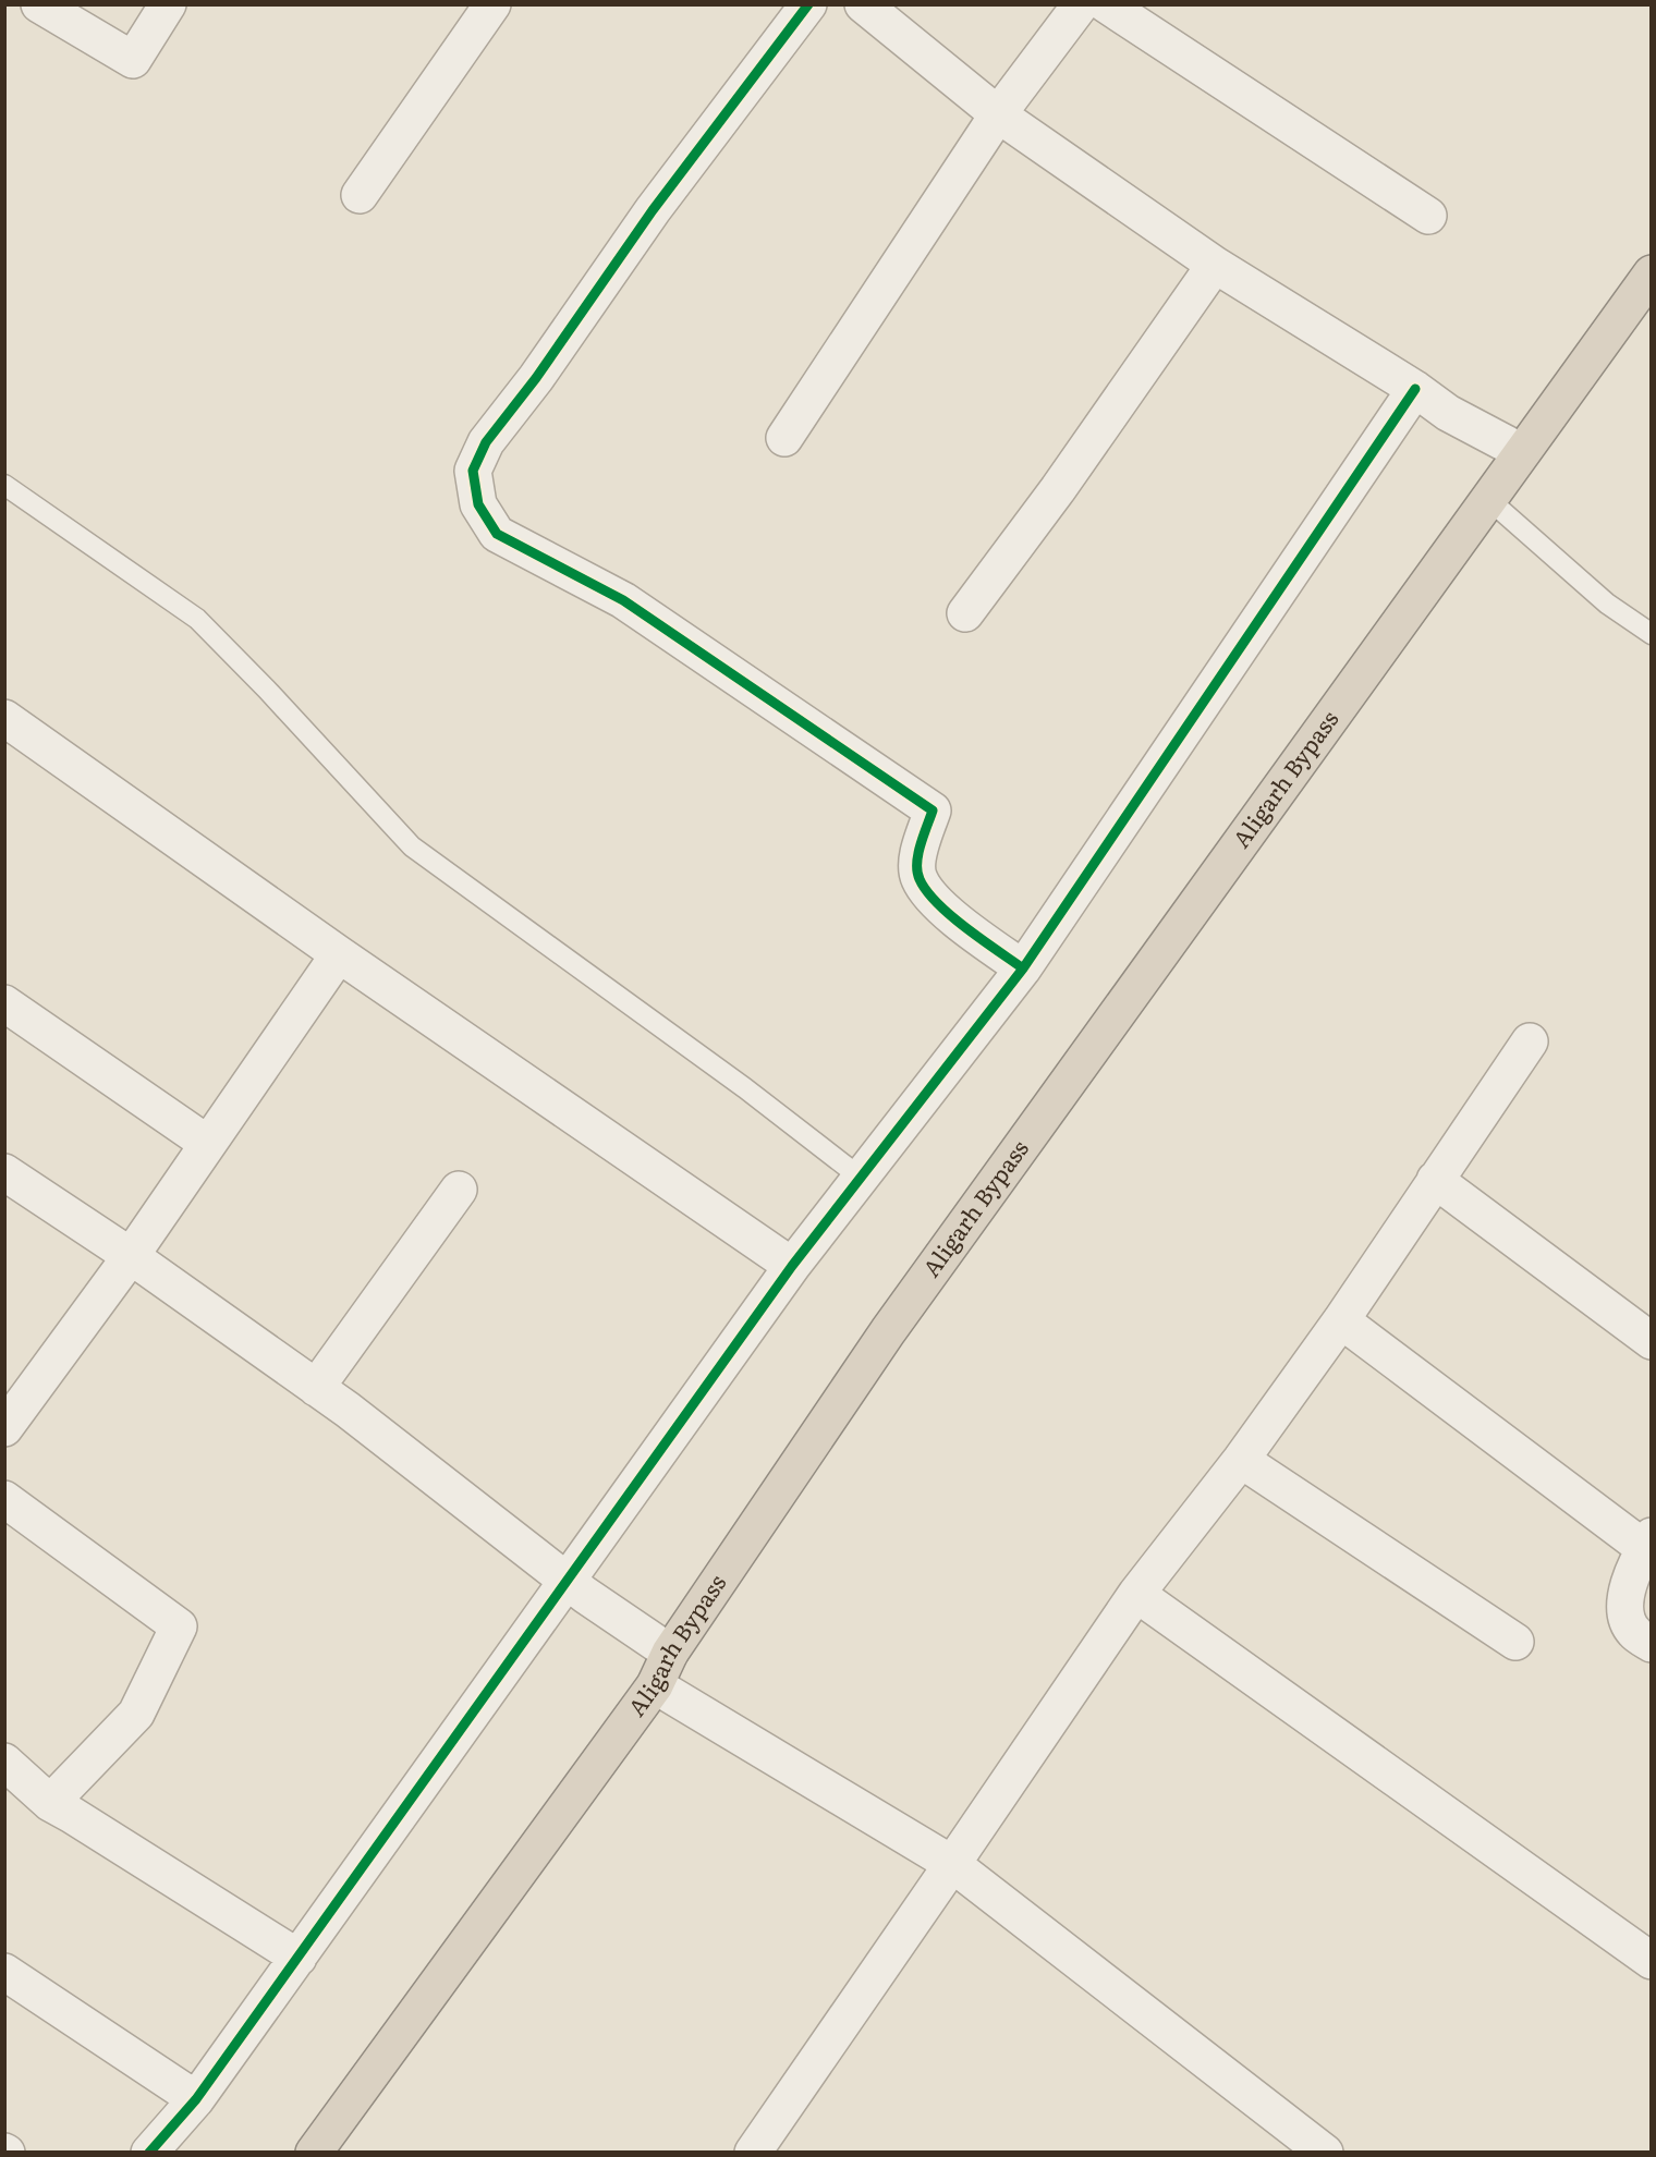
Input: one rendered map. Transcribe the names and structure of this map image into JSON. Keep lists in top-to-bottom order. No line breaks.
{"streets":{"highway":["Aligarh Bypass"]}}
